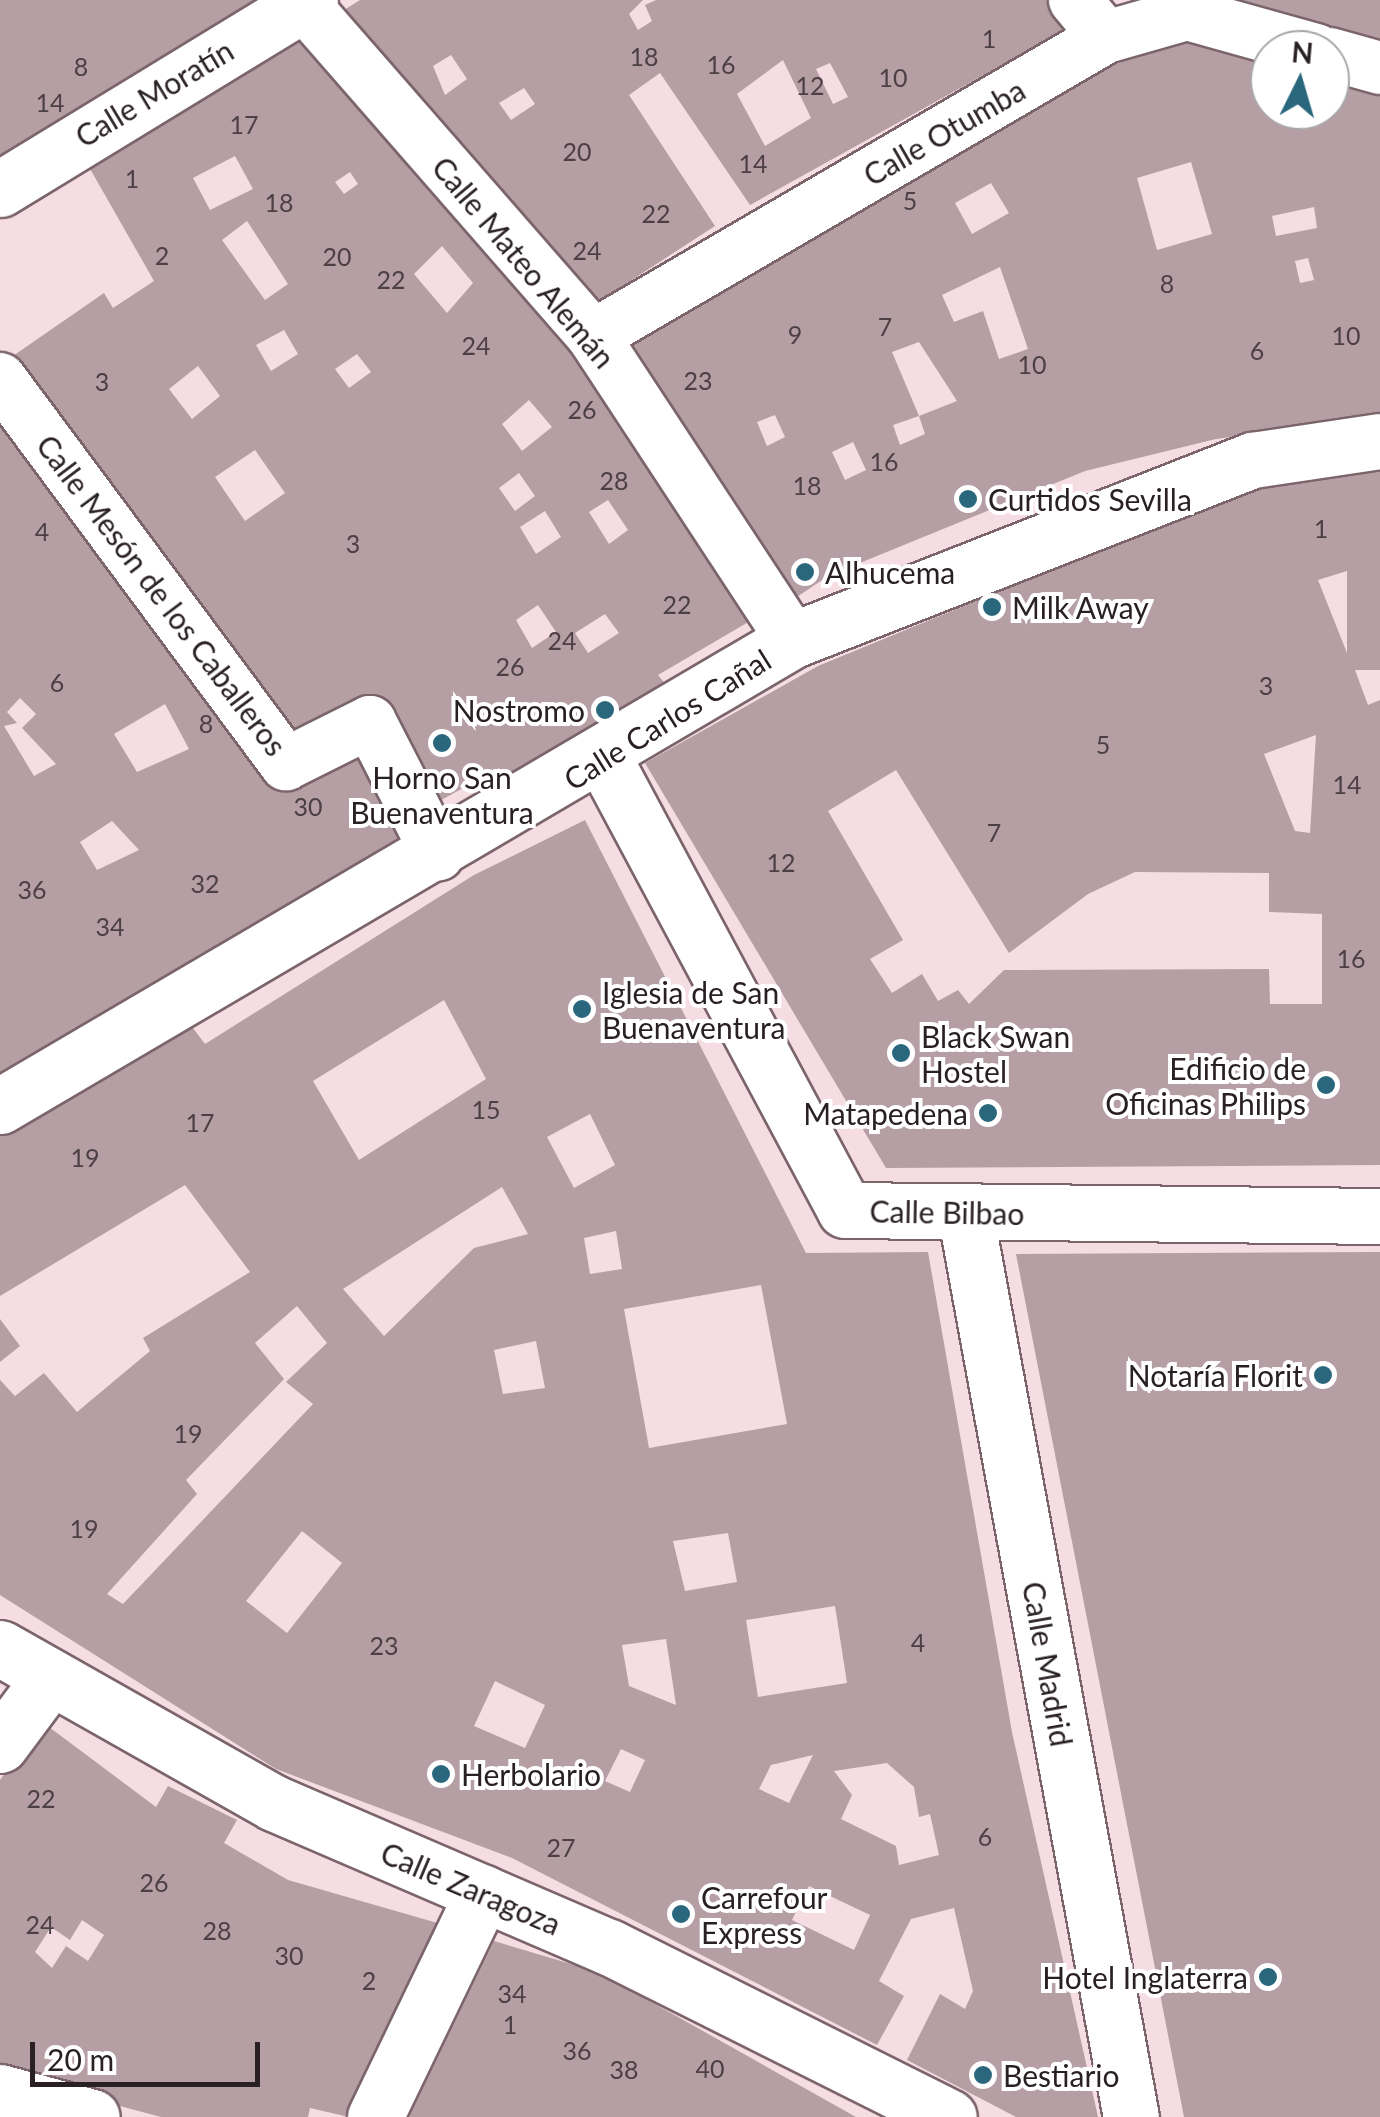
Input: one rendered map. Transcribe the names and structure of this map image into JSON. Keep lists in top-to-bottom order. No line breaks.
{"streets":{"street":["Calle Moratín","Calle Otumba","Calle Mateo Alemán","Calle Mesón de los Caballeros","Calle Carlos Cañal","Calle Bilbao","Calle Madrid","Calle Zaragoza"]},"crossings":[["Calle Moratín","Calle Mateo Alemán"],["Calle Otumba","Calle Mateo Alemán"],["Calle Mateo Alemán","Calle Carlos Cañal"],["Calle Mesón de los Caballeros","Calle Carlos Cañal"],["Calle Carlos Cañal","Calle Bilbao"],["Calle Bilbao","Calle Madrid"]],"places":["Curtidos Sevilla","Alhucema","Milk Away","Nostromo","Horno San Buenaventura","Iglesia de San Buenaventura","Black Swan Hostel","Edificio de Oficinas Philips","Matapedena","Notaría Florit","Herbolario","Carrefour Express","Hotel Inglaterra","Bestiario"],"house_numbers":["1","18","16","8","10","12","14","17","20","14","1","5","18","22","24","2","20","22","8","7","9","10","24","6","10","23","3","26","16","28","18","1","4","3","22","24","26","6","3","8","5","14","30","7","12","32","36","34","16","15","17","19","19","19","4","23","22","6","27","26","24","28","30","2","34","1","36","40","38"],"scale_bar":"20 m","north":"top"}
